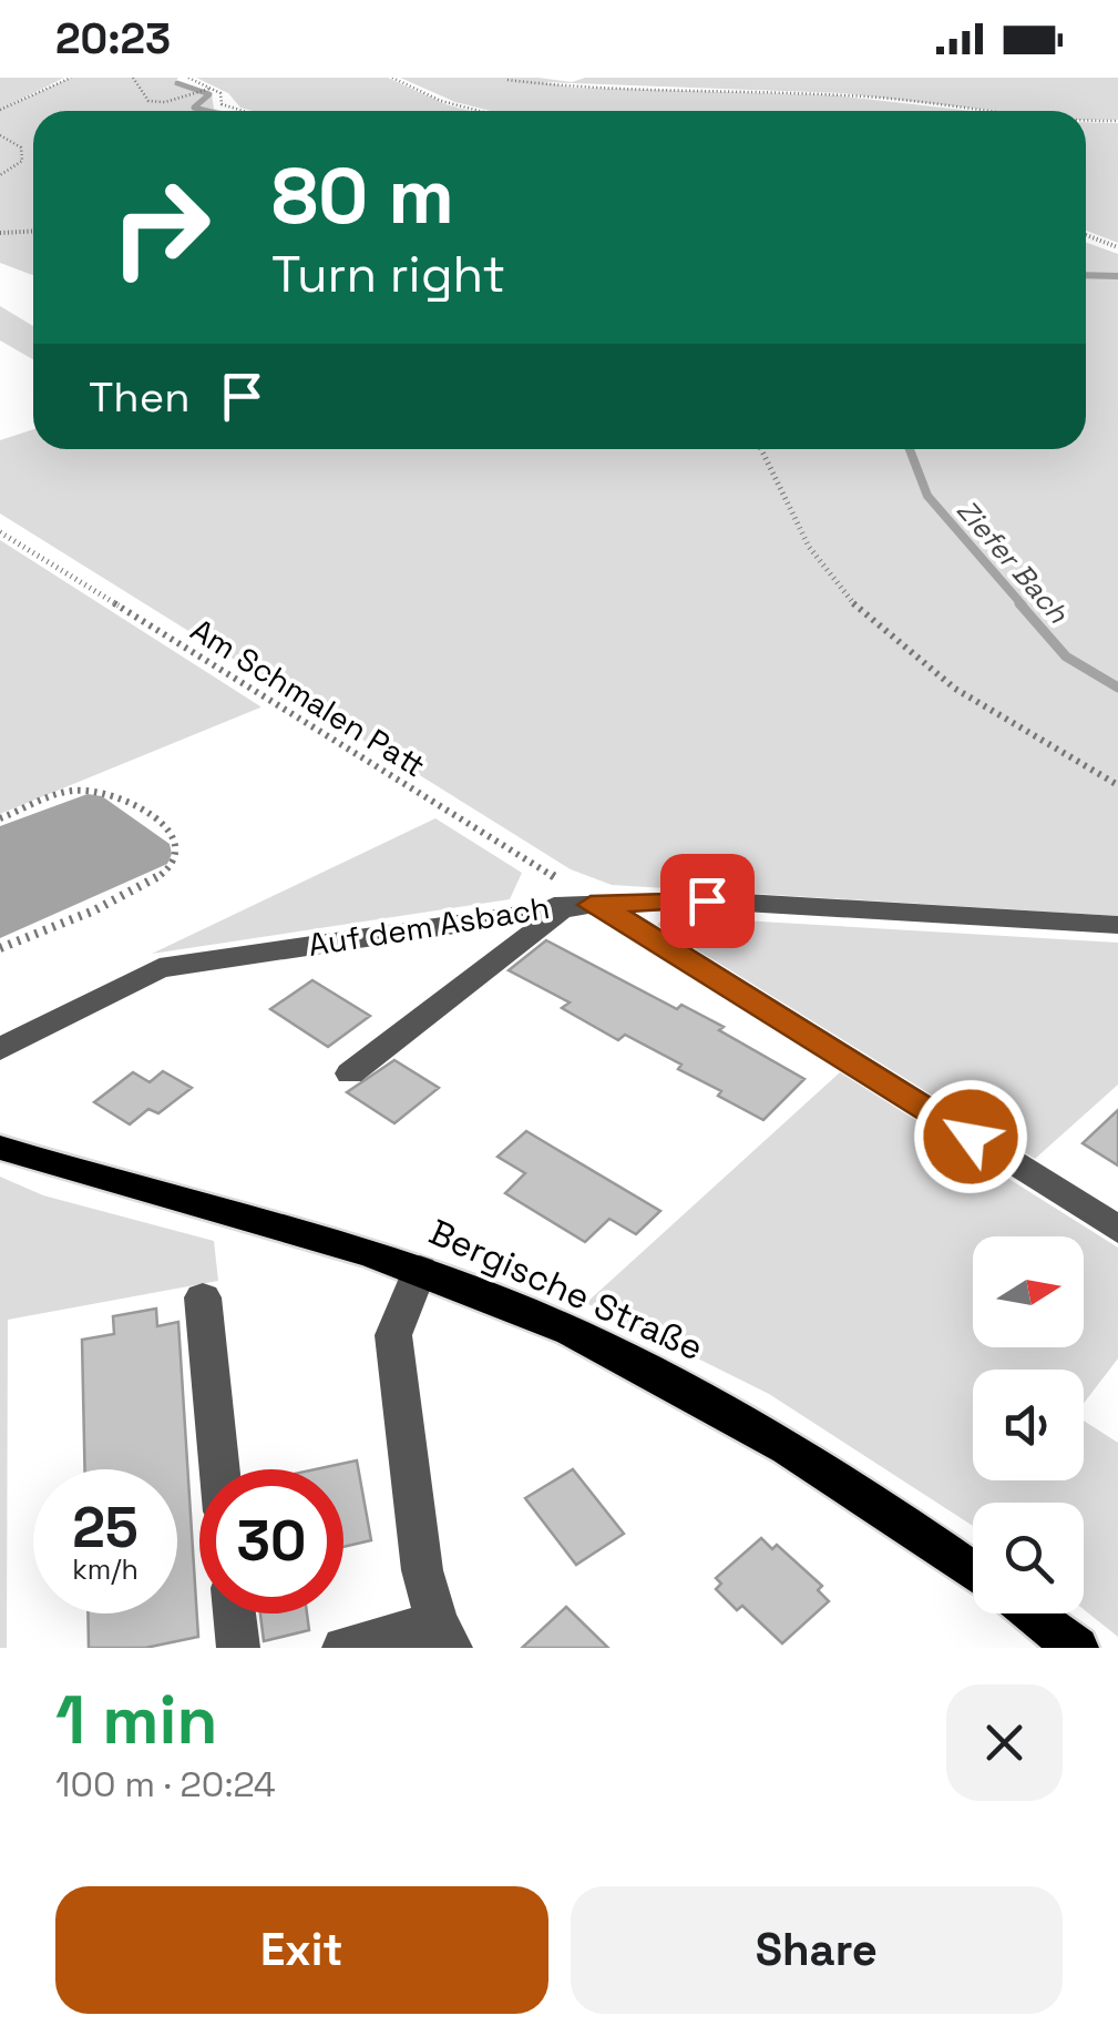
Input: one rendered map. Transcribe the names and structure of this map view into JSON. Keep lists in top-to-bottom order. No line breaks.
{"streets":{"main road":["Bergische Straße"],"street":["Auf dem Asbach"],"path":["Am Schmalen Patt"]},"crossings":[["Am Schmalen Patt","Auf dem Asbach"]],"water":["Ziefer Bach"],"north":"right","page":{"status":"20:23","turn":["80 m","Turn right"],"then":"Then","speed":"25 km/h","limit":"30","heading":["1 min","100 m · 20:24"],"buttons":["Exit","Share"]}}
